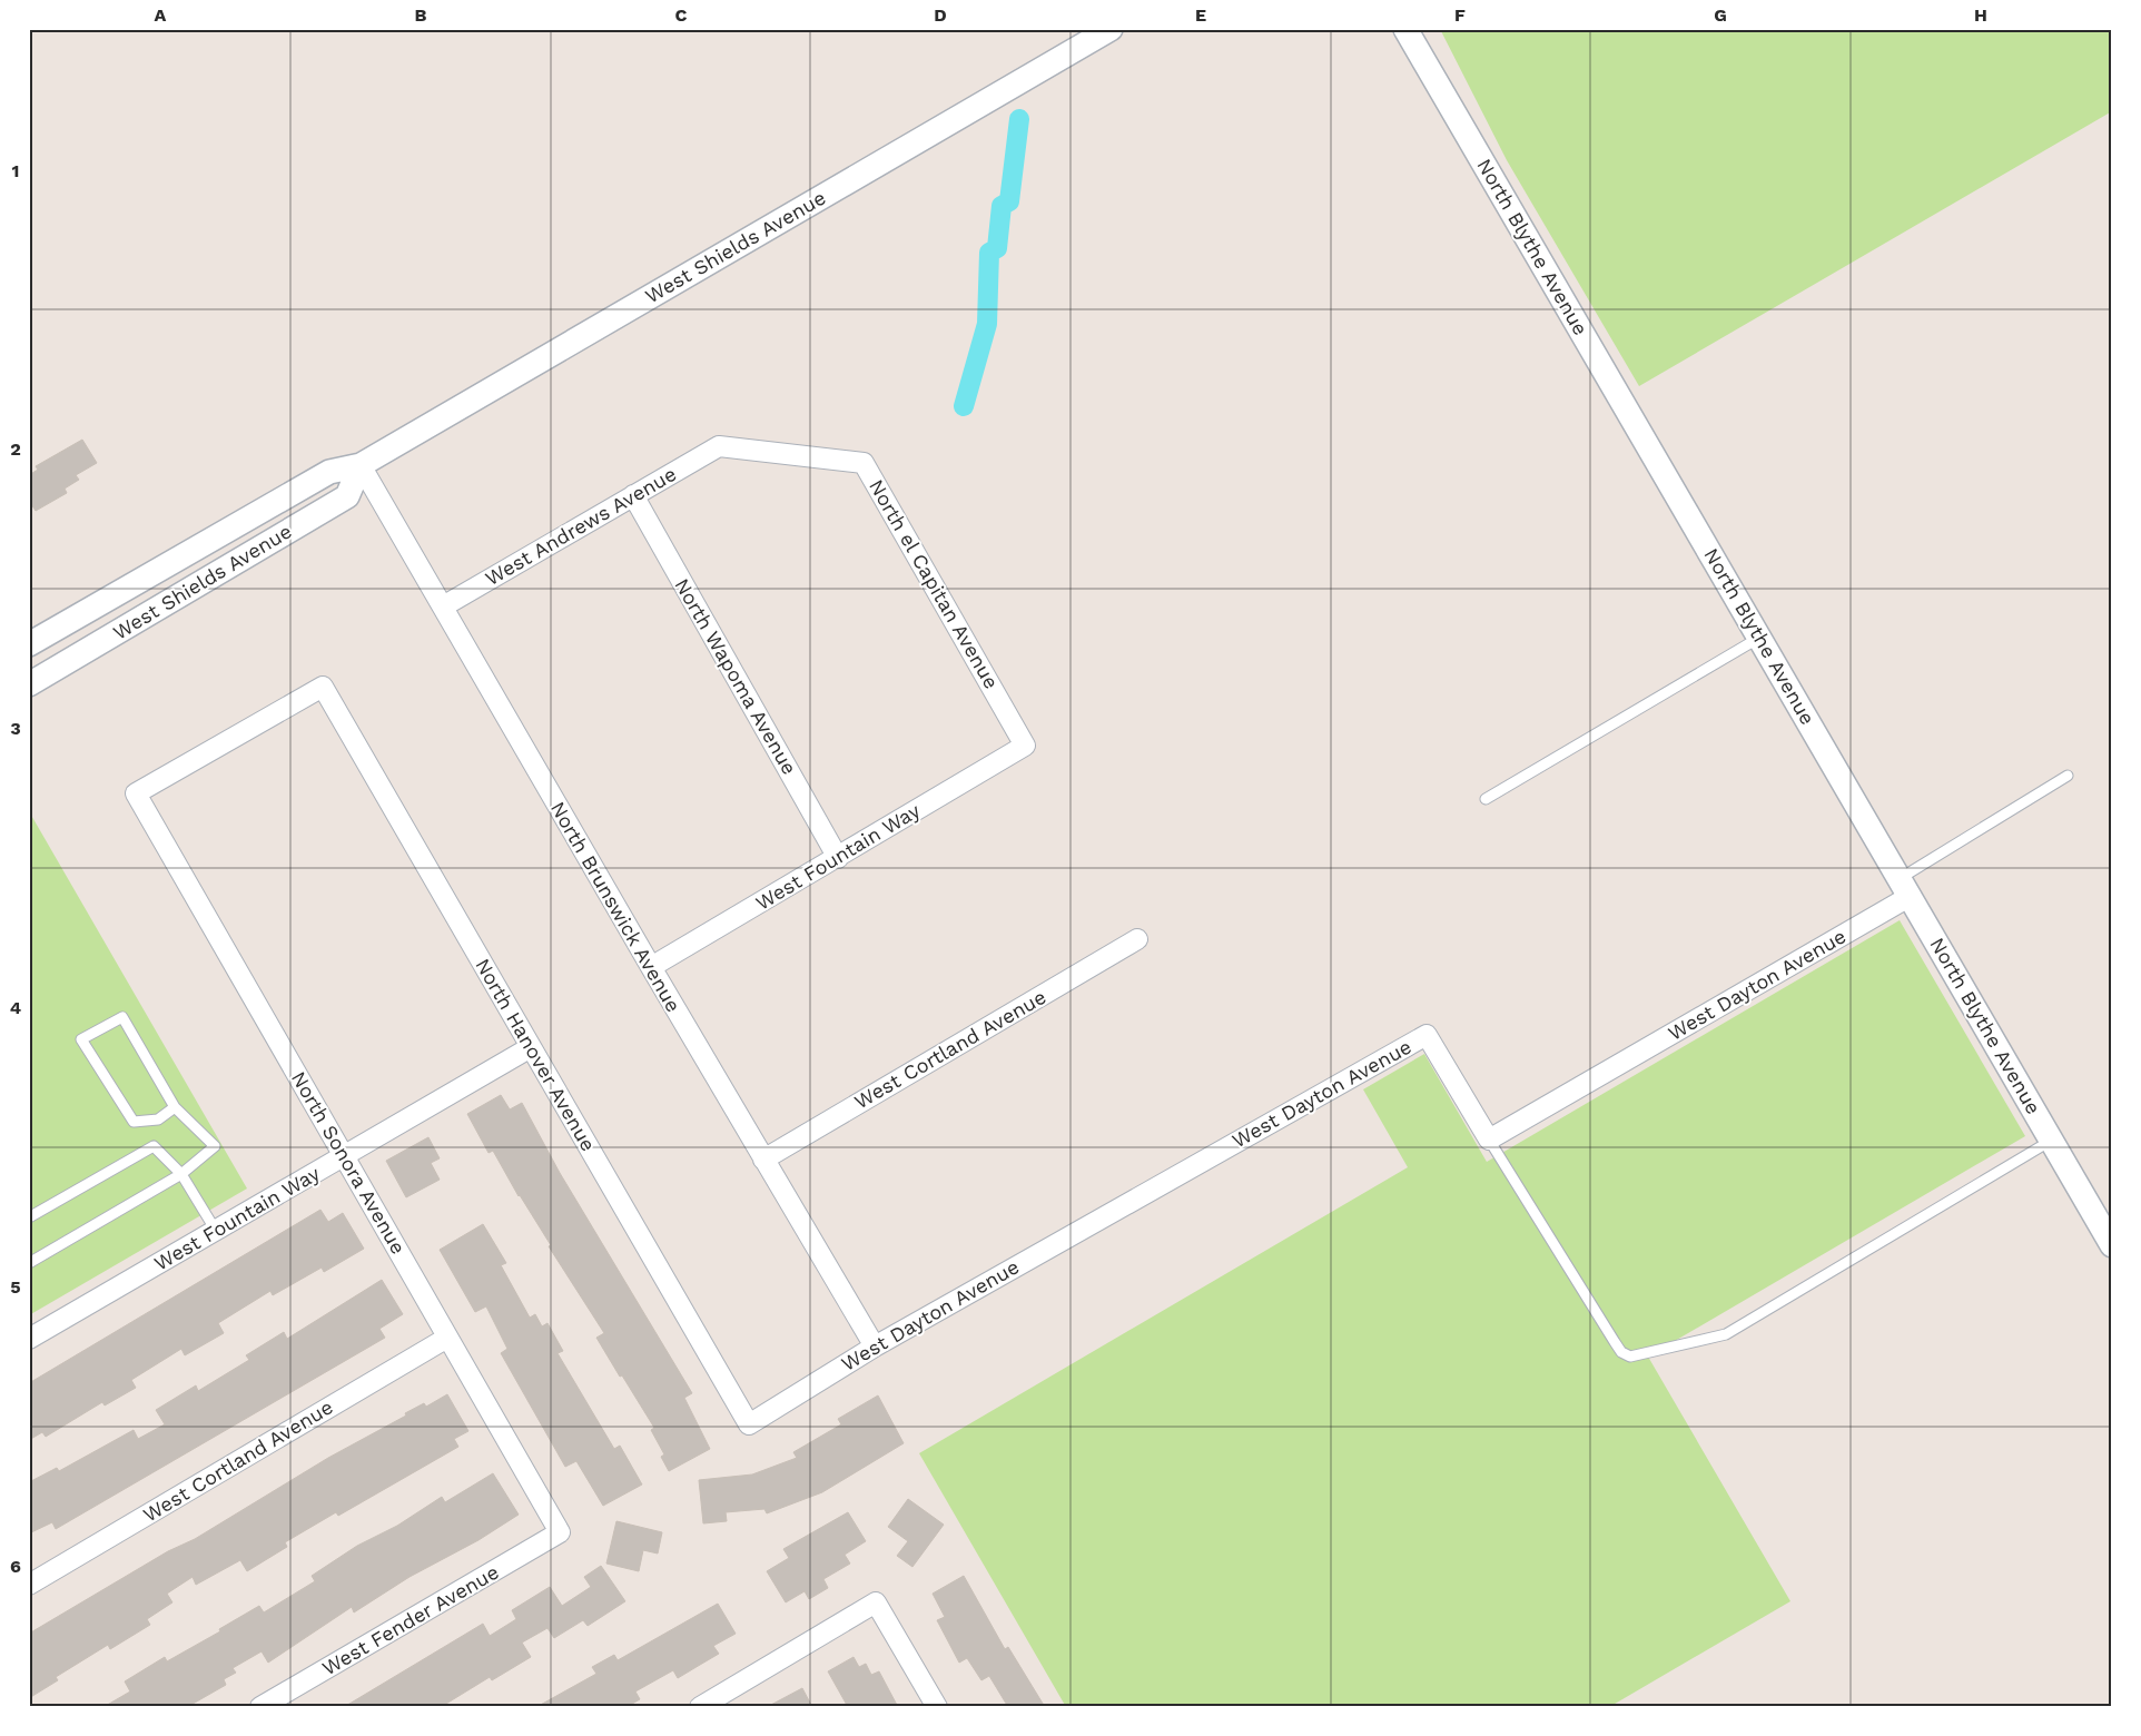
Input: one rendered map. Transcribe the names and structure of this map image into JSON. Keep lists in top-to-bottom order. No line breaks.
{"streets":{"street":["West Shields Avenue","North Blythe Avenue","West Andrews Avenue","North el Capitan Avenue","North Wapoma Avenue","West Fountain Way","North Brunswick Avenue","West Dayton Avenue","West Cortland Avenue","North Hanover Avenue","North Sonora Avenue","West Fender Avenue"]},"crossings":[["West Shields Avenue","North Brunswick Avenue"],["North Blythe Avenue","West Dayton Avenue"],["West Andrews Avenue","North el Capitan Avenue"],["West Andrews Avenue","North Wapoma Avenue"],["West Andrews Avenue","North Brunswick Avenue"],["North el Capitan Avenue","West Fountain Way"],["North Wapoma Avenue","West Fountain Way"],["West Fountain Way","North Brunswick Avenue"],["West Fountain Way","North Hanover Avenue"],["West Fountain Way","North Sonora Avenue"],["North Brunswick Avenue","West Dayton Avenue"],["North Brunswick Avenue","West Cortland Avenue"],["West Dayton Avenue","North Hanover Avenue"],["West Cortland Avenue","North Sonora Avenue"],["North Hanover Avenue","North Sonora Avenue"],["North Sonora Avenue","West Fender Avenue"]],"grid":{"columns":["A","B","C","D","E","F","G","H"],"rows":["1","2","3","4","5","6"]}}
